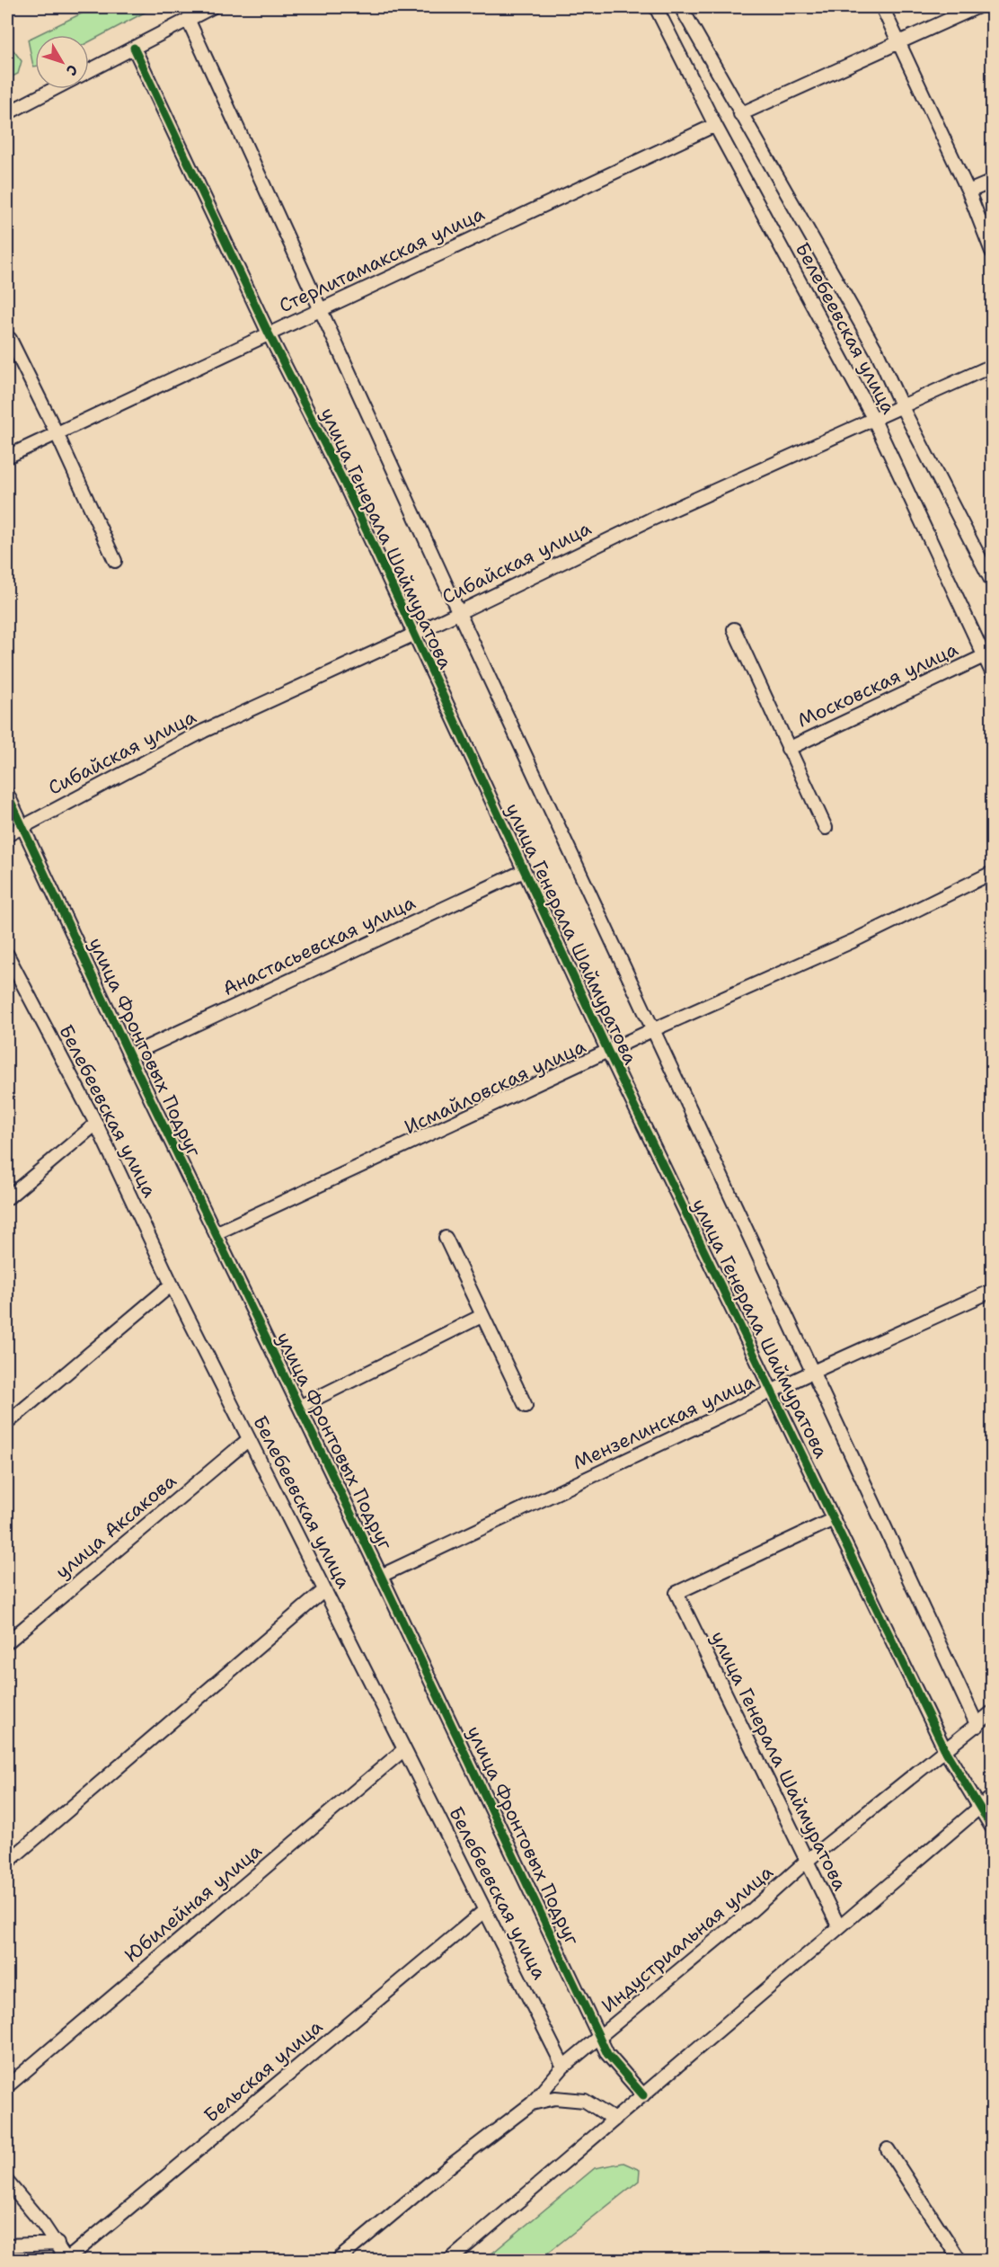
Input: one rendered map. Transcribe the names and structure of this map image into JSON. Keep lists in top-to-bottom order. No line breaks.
{"streets":{"street":["Стерлитамакская улица","Белебеевская улица","улица Генерала Шаймуратова","Сибайская улица","Московская улица","Анастасьевская улица","улица Фронтовых Подруг","Исмайловская улица","Мензелинская улица","улица Аксакова","Юбилейная улица","Индустриальная улица","Бельская улица"]},"crossings":[["Стерлитамакская улица","Белебеевская улица"],["Стерлитамакская улица","улица Генерала Шаймуратова"],["Белебеевская улица","Сибайская улица"],["Белебеевская улица","Московская улица"],["Белебеевская улица","улица Аксакова"],["Белебеевская улица","Юбилейная улица"],["Белебеевская улица","Индустриальная улица"],["Белебеевская улица","Бельская улица"],["улица Генерала Шаймуратова","Сибайская улица"],["улица Генерала Шаймуратова","Анастасьевская улица"],["улица Генерала Шаймуратова","Исмайловская улица"],["улица Генерала Шаймуратова","Мензелинская улица"],["улица Генерала Шаймуратова","Индустриальная улица"],["Сибайская улица","улица Фронтовых Подруг"],["Анастасьевская улица","улица Фронтовых Подруг"],["улица Фронтовых Подруг","Исмайловская улица"],["улица Фронтовых Подруг","Мензелинская улица"],["улица Фронтовых Подруг","Индустриальная улица"]],"north":"bottom right"}
